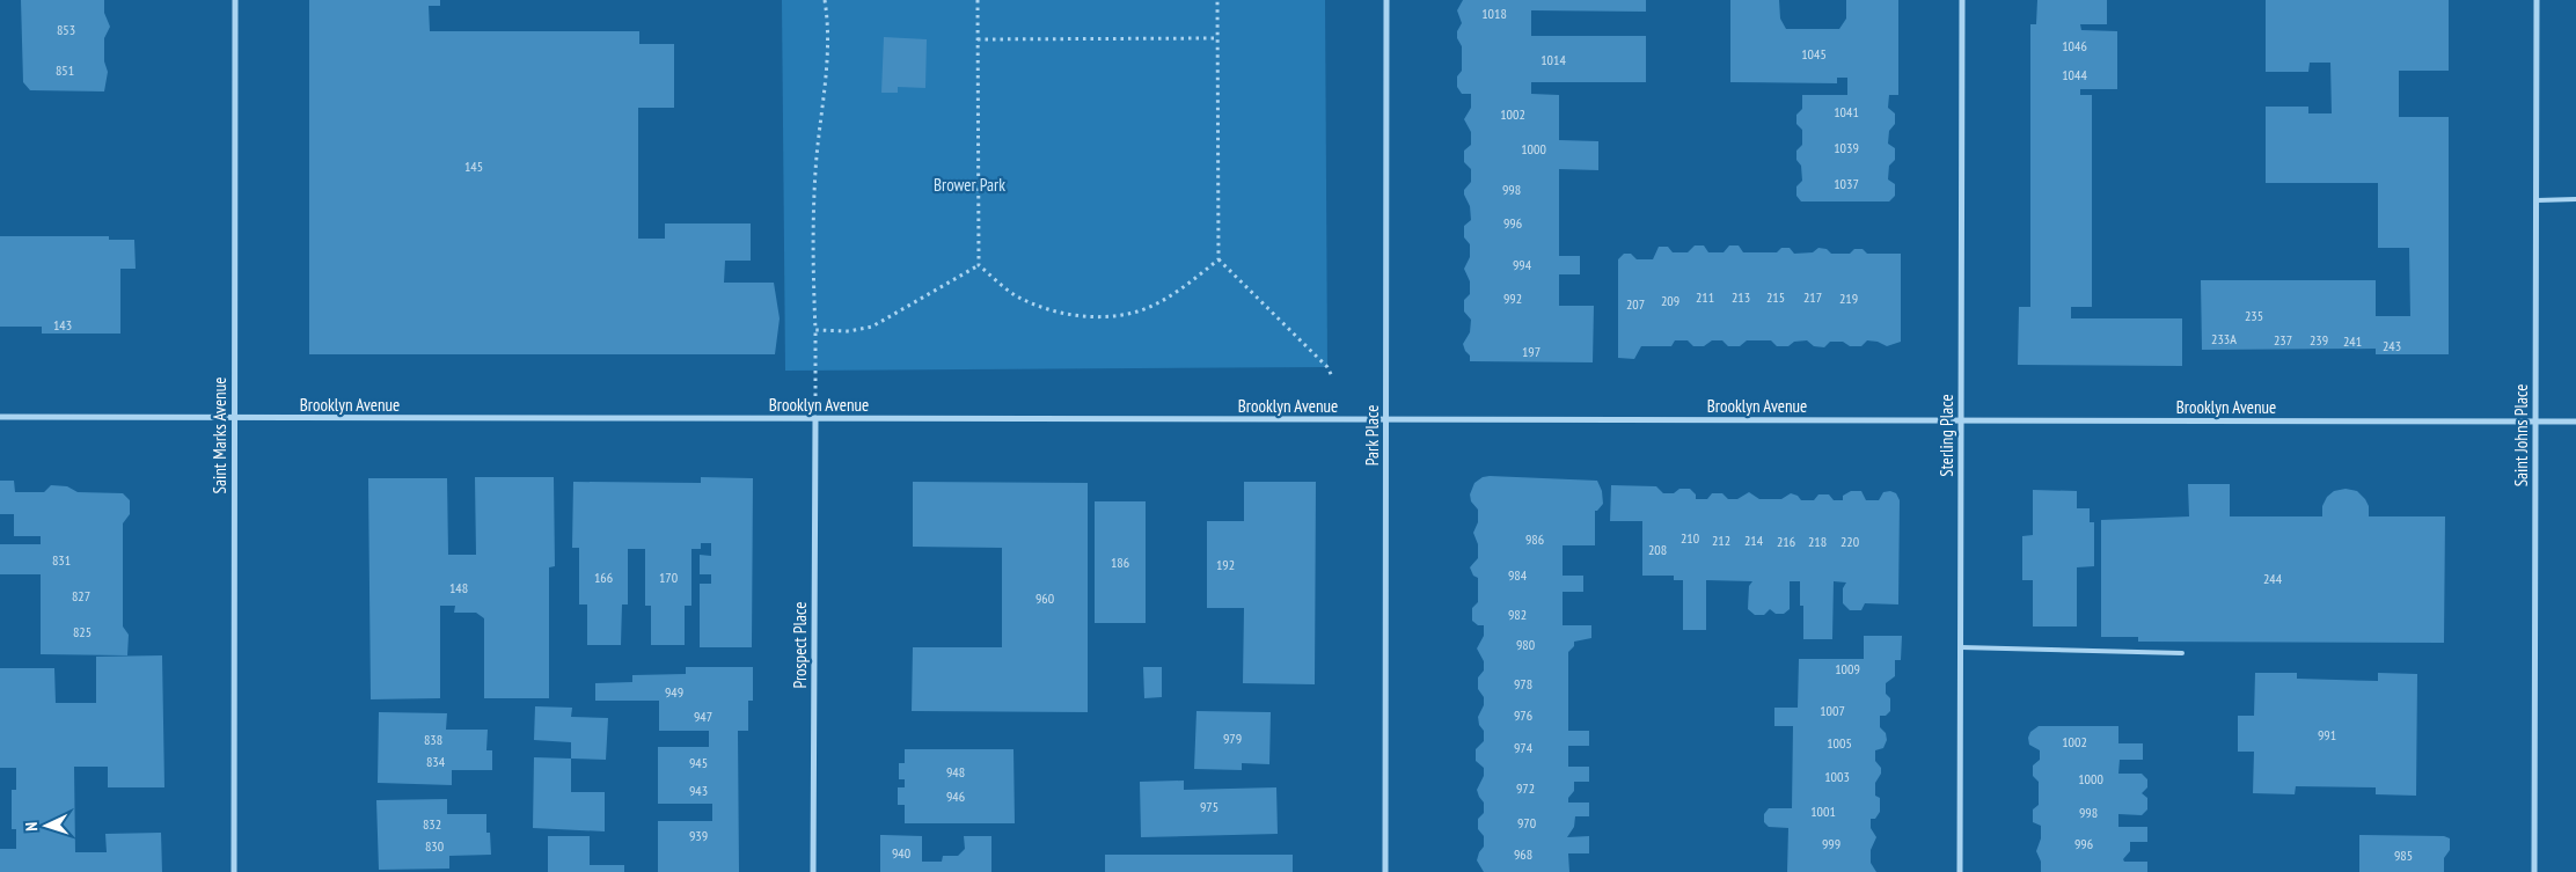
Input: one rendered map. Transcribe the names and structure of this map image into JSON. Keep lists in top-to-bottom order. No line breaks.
{"streets":{"street":["Brooklyn Avenue","Saint Marks Avenue","Park Place","Sterling Place","Saint Johns Place","Prospect Place"]},"crossings":[["Brooklyn Avenue","Saint Marks Avenue"],["Brooklyn Avenue","Park Place"],["Brooklyn Avenue","Sterling Place"],["Brooklyn Avenue","Saint Johns Place"],["Brooklyn Avenue","Prospect Place"]],"parks":["Brower Park"],"house_numbers":["1018","853","1046","1045","1014","851","1044","1041","1002","1039","1000","145","1037","998","996","994","211","213","215","217","992","219","209","207","235","143","233A","237","239","241","243","197","210","986","212","214","216","218","220","208","831","186","192","984","166","170","244","148","827","960","982","825","980","1009","978","949","1007","976","947","991","979","838","1002","1005","974","834","945","948","1003","1000","972","943","946","975","1001","998","970","832","939","999","996","830","940","968","985"],"north":"left"}
